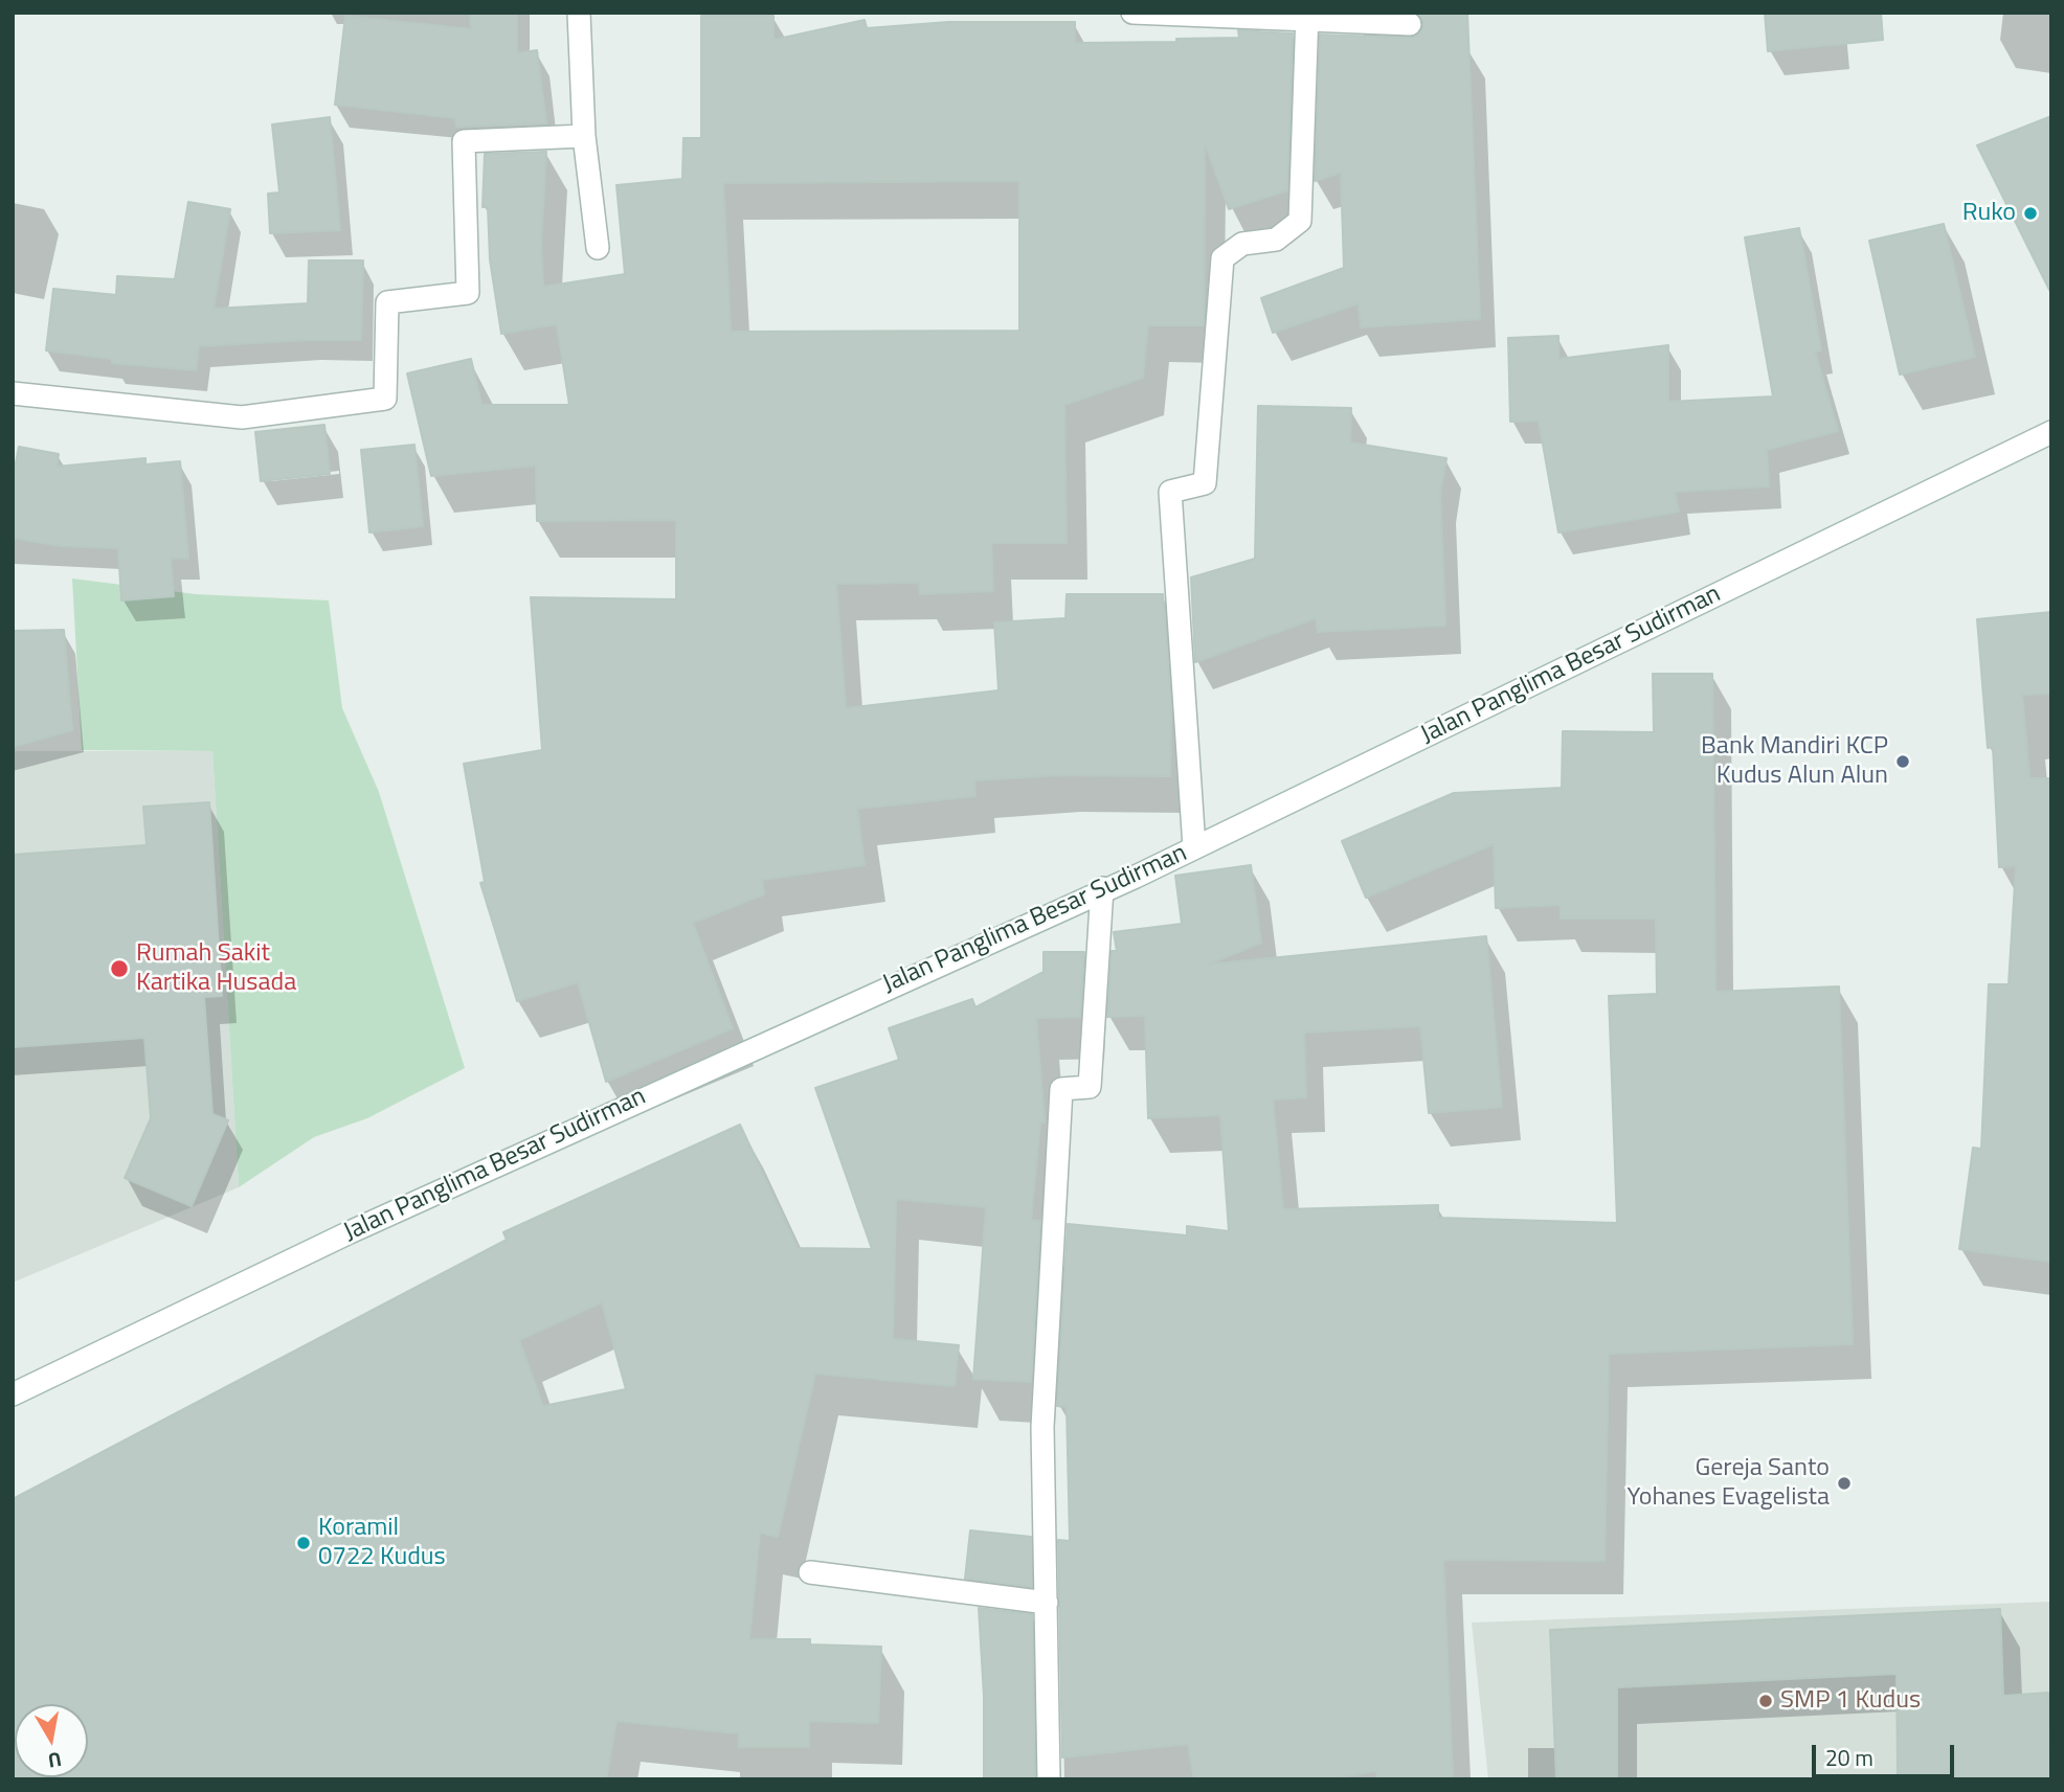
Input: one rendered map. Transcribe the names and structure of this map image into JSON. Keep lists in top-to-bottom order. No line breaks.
{"streets":{"street":["Jalan Panglima Besar Sudirman"]},"places":["Ruko","Bank Mandiri KCP Kudus Alun Alun","Rumah Sakit Kartika Husada","Gereja Santo Yohanes Evagelista","Koramil 0722 Kudus","SMP 1 Kudus"],"scale_bar":"20 m","north":"bottom"}
